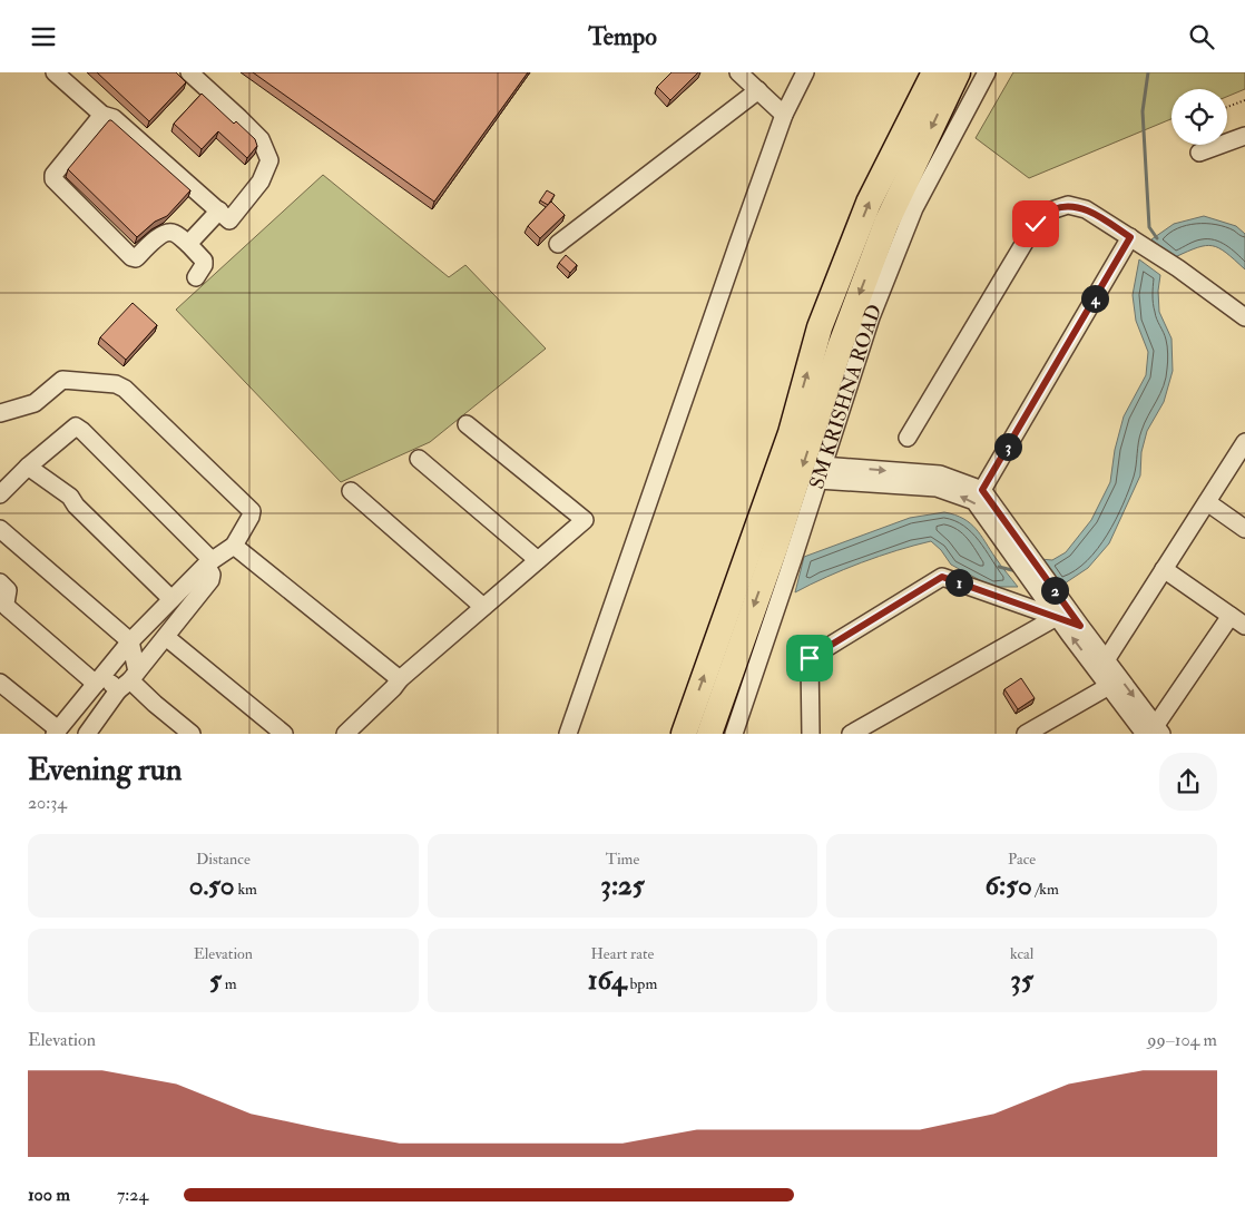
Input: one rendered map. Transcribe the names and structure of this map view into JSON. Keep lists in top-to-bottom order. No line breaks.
{"streets":{"highway":["SM KRISHNA ROAD"]},"page":{"header":"Tempo","pins":["4","3","1","2"],"heading":["Evening run","20:34"],"stats":[["Distance","0.50 km"],["Time","3:25"],["Pace","6:50 /km"],["Elevation","5 m"],["Heart rate","164 bpm"],["kcal","35"]],"chart":["Elevation","99–104 m"],"list":[{"name":"100 m","note":"7:24"}]}}
